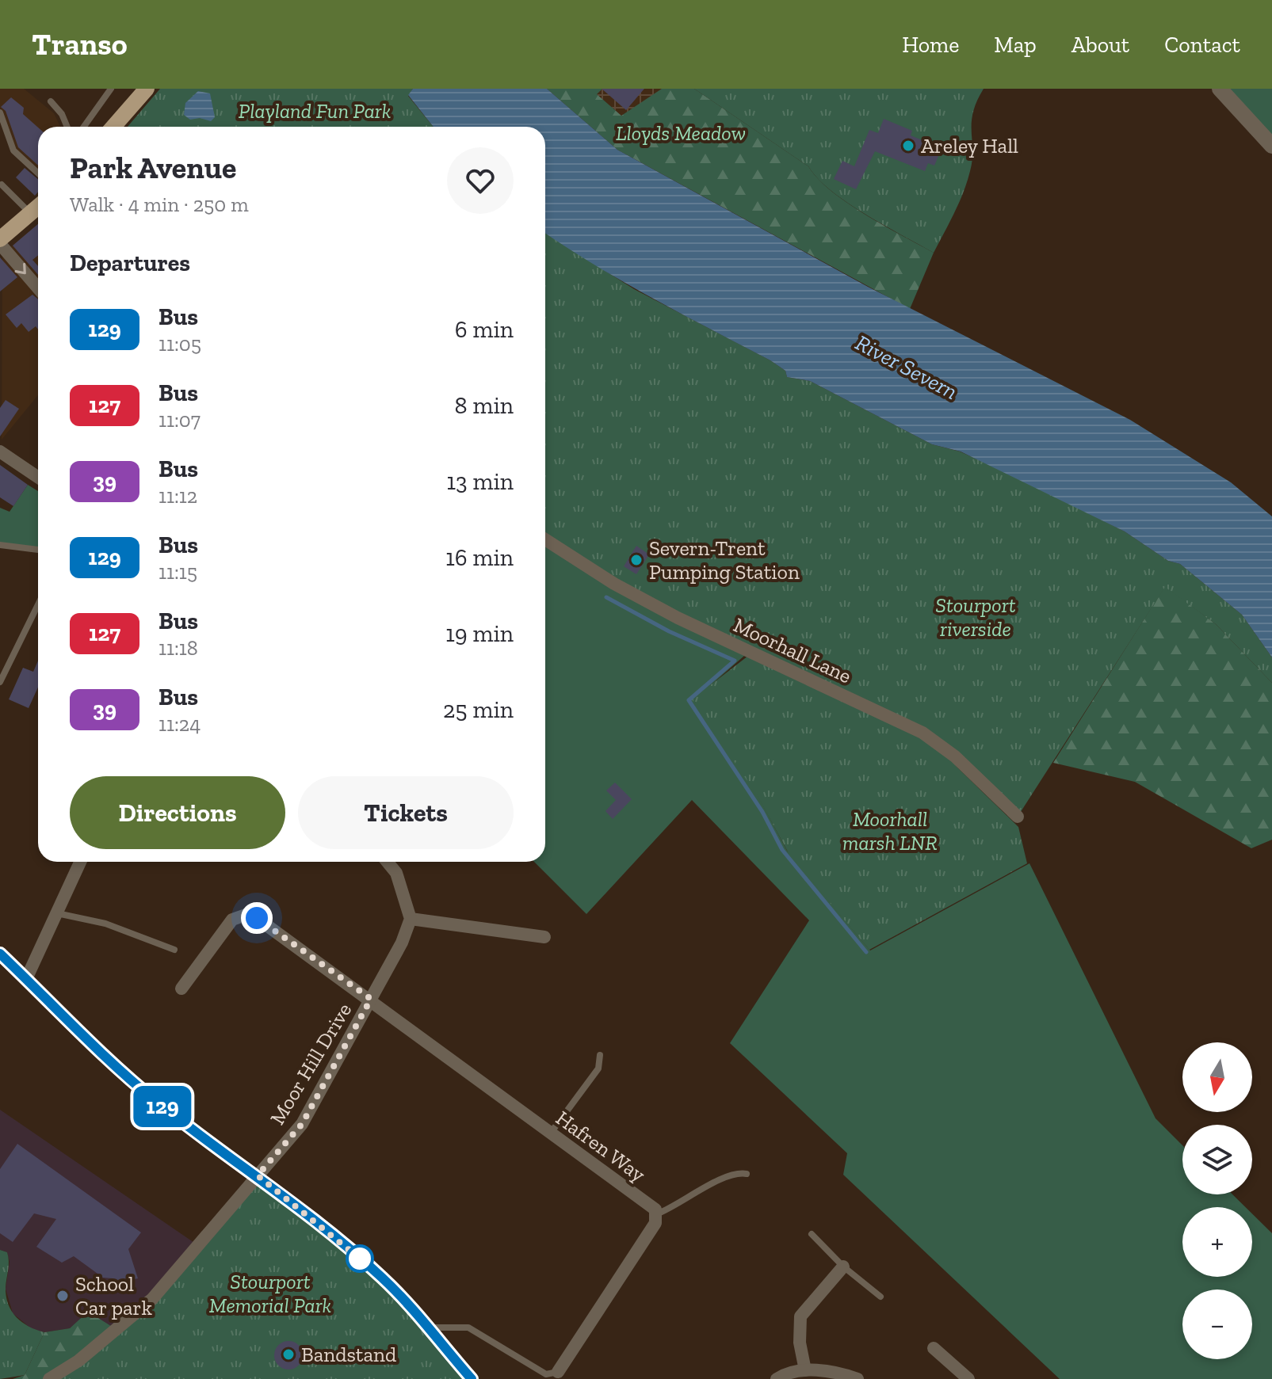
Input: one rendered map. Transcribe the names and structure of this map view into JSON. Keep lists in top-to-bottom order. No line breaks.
{"streets":{"street":["Moorhall Lane","Moor Hill Drive","Hafren Way"]},"crossings":[["Moor Hill Drive","Hafren Way"]],"water":["River Severn"],"parks":["Playland Fun Park","Lloyds Meadow","Stourport riverside","Moorhall marsh LNR","Stourport Memorial Park"],"places":["Areley Hall","Severn-Trent Pumping Station","School Car park","Bandstand"],"lines":["bus line 129"],"north":"bottom","page":{"header":"Transo","nav":["Home","Map","About","Contact"],"on_map":"129","heading":[["Park Avenue","Walk · 4 min · 250 m"],"Departures"],"list":[{"mark":"129","name":"Bus","note":"11:05","value":"6 min"},{"mark":"127","name":"Bus","note":"11:07","value":"8 min"},{"mark":"39","name":"Bus","note":"11:12","value":"13 min"},{"mark":"129","name":"Bus","note":"11:15","value":"16 min"},{"mark":"127","name":"Bus","note":"11:18","value":"19 min"},{"mark":"39","name":"Bus","note":"11:24","value":"25 min"}],"buttons":["Directions","Tickets"],"map_buttons":["+","−"]}}
